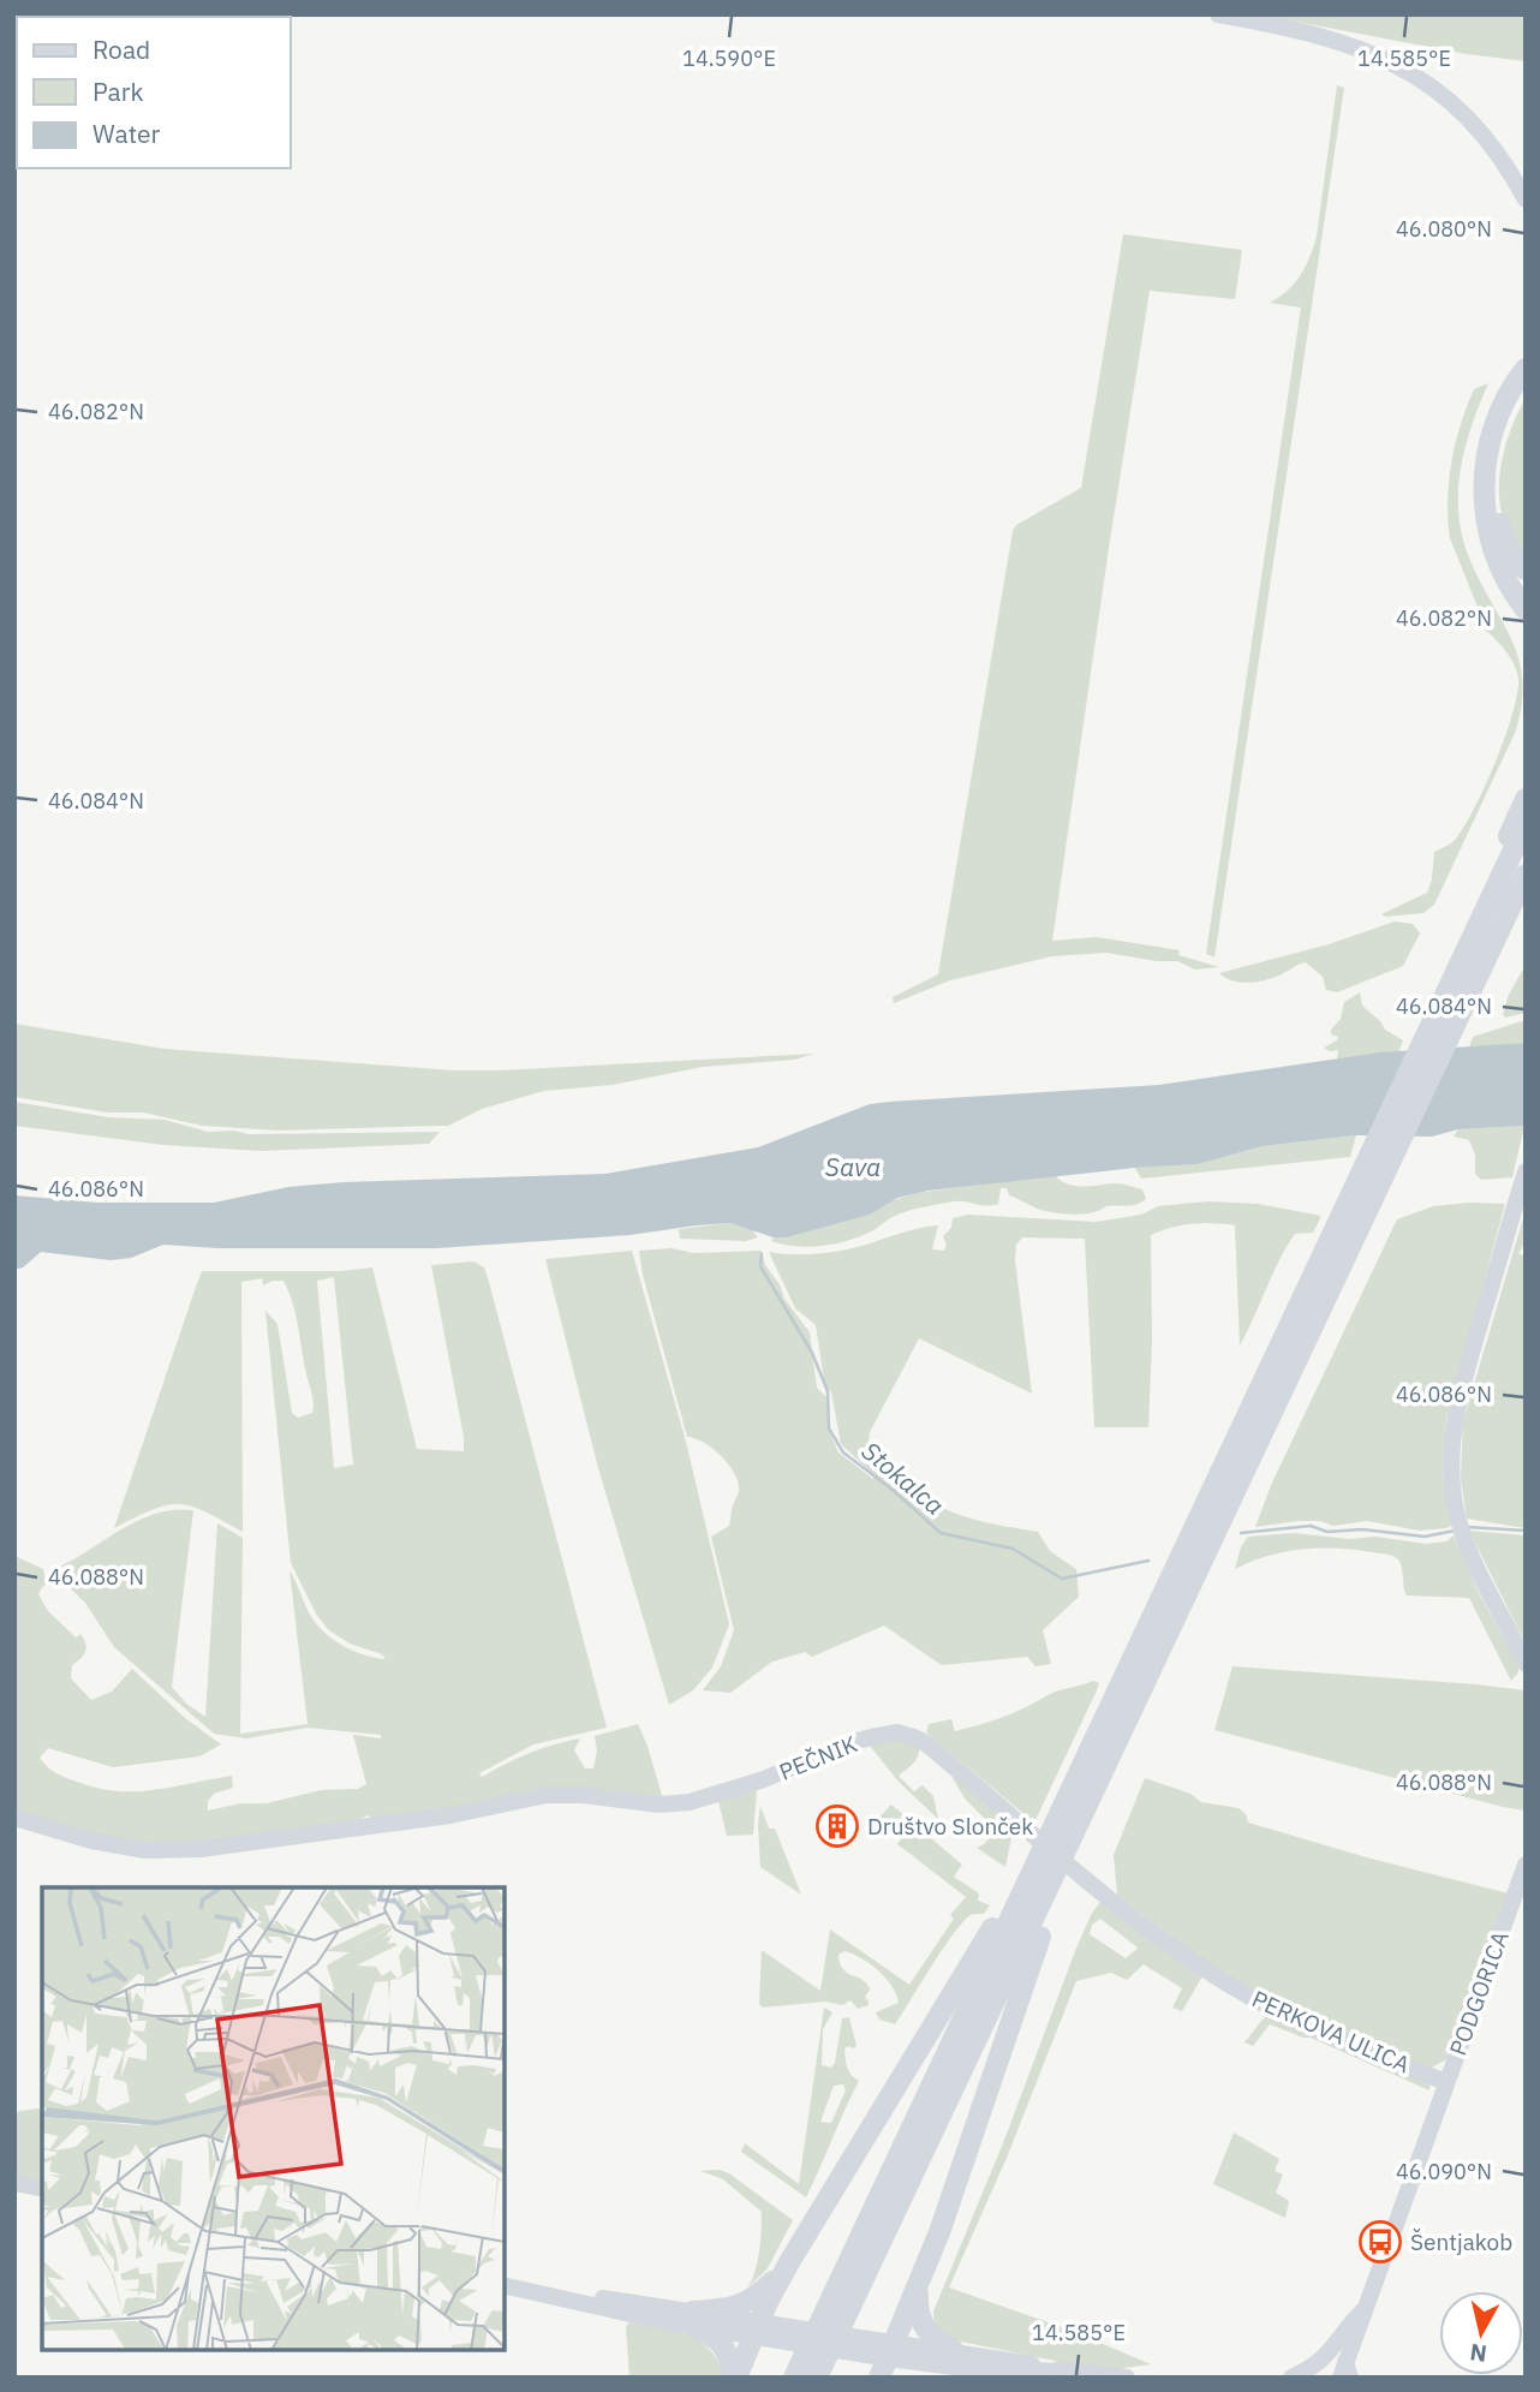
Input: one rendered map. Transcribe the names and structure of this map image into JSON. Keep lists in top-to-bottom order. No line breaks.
{"streets":{"main road":["PEČNIK","PODGORICA","PERKOVA ULICA"]},"crossings":[["PEČNIK","PERKOVA ULICA"],["PODGORICA","PERKOVA ULICA"]],"water":["Sava","Stokalca"],"places":{"building":["Društvo Slonček"],"bus stop":["Šentjakob"]},"legend":["Road","Park","Water"],"north":"bottom","coordinates":["14.590°E","14.585°E","46.080°N","46.082°N","46.084°N","46.086°N","46.088°N","46.090°N"]}
